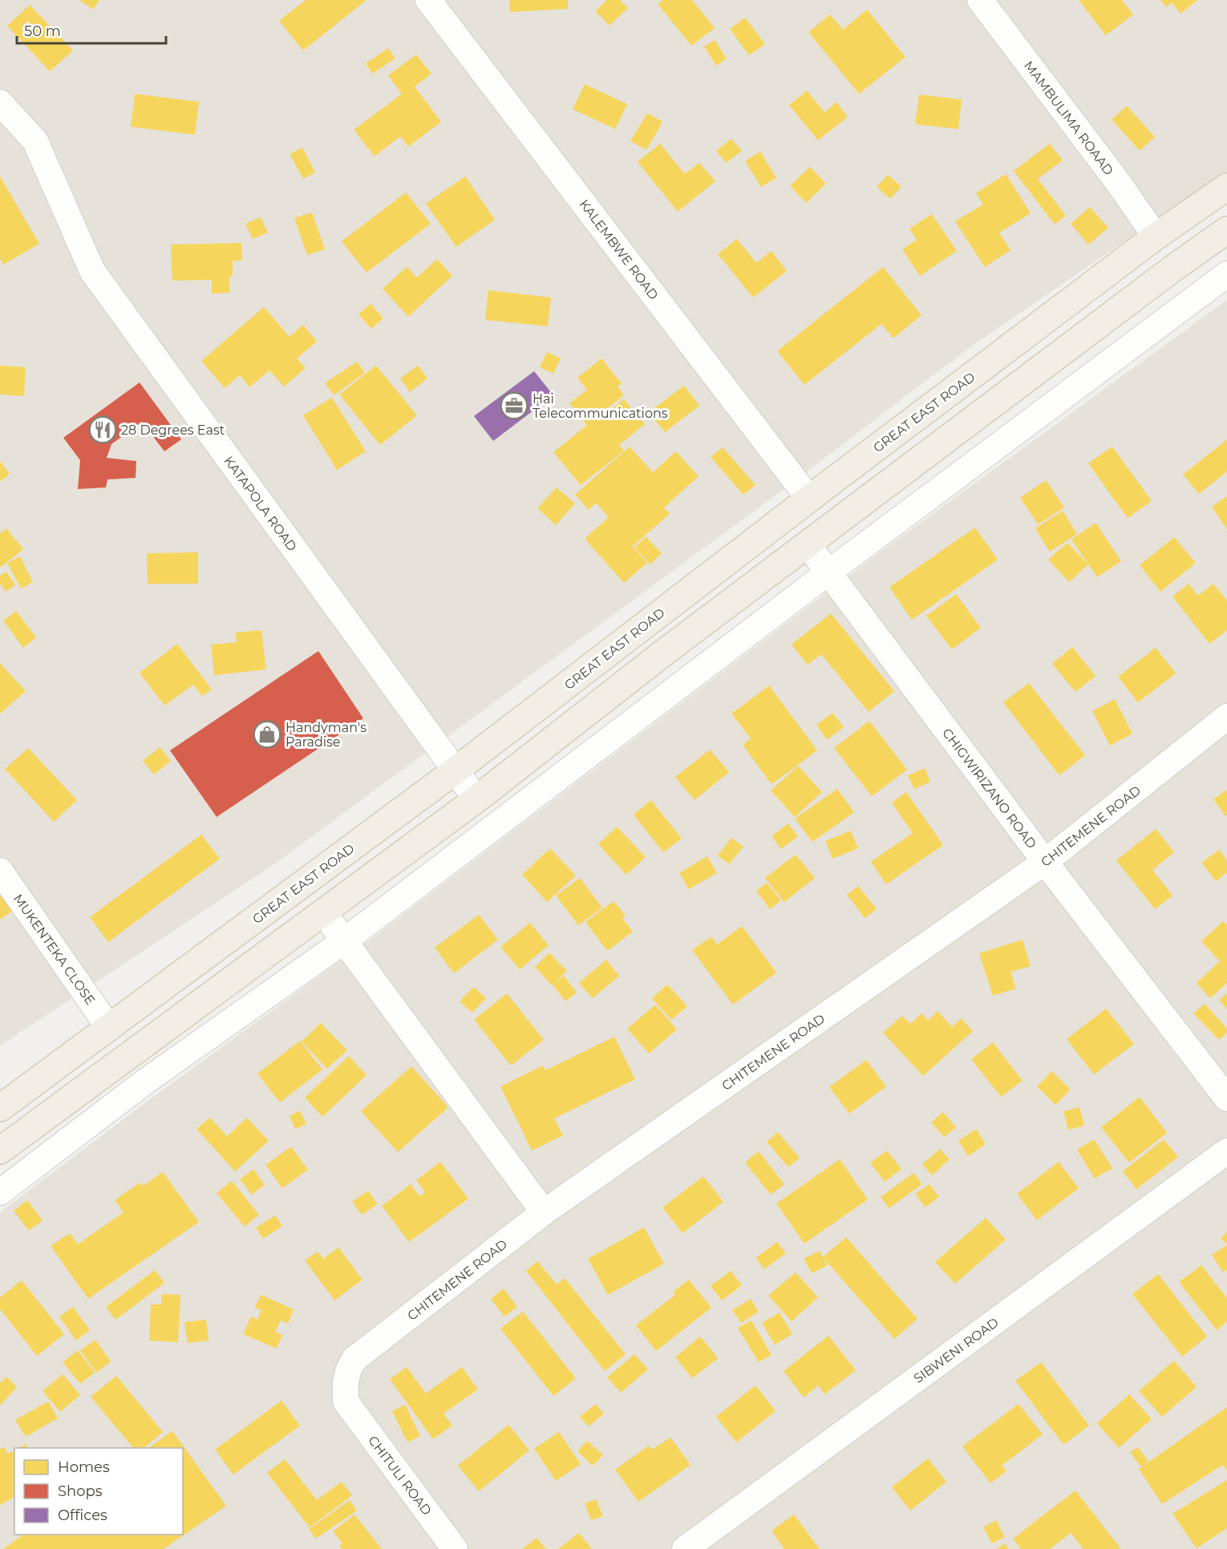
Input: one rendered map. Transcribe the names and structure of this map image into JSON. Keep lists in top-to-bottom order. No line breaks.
{"streets":{"main road":["GREAT EAST ROAD"],"street":["MAMBULIMA ROAAD","KALEMBWE ROAD","KATAPOLA ROAD","CHIGWIRIZANO ROAD","CHITEMENE ROAD","MUKENTEKA CLOSE","SIBWENI ROAD","CHITULI ROAD"]},"crossings":[["MAMBULIMA ROAAD","GREAT EAST ROAD"],["KALEMBWE ROAD","GREAT EAST ROAD"],["GREAT EAST ROAD","KATAPOLA ROAD"],["GREAT EAST ROAD","MUKENTEKA CLOSE"],["CHIGWIRIZANO ROAD","CHITEMENE ROAD"],["CHITEMENE ROAD","CHITULI ROAD"]],"places":{"office":["Hai Telecommunications"],"restaurant":["28 Degrees East"],"shop":["Handyman's Paradise"]},"legend":["Homes","Shops","Offices"],"scale_bar":"50 m"}
